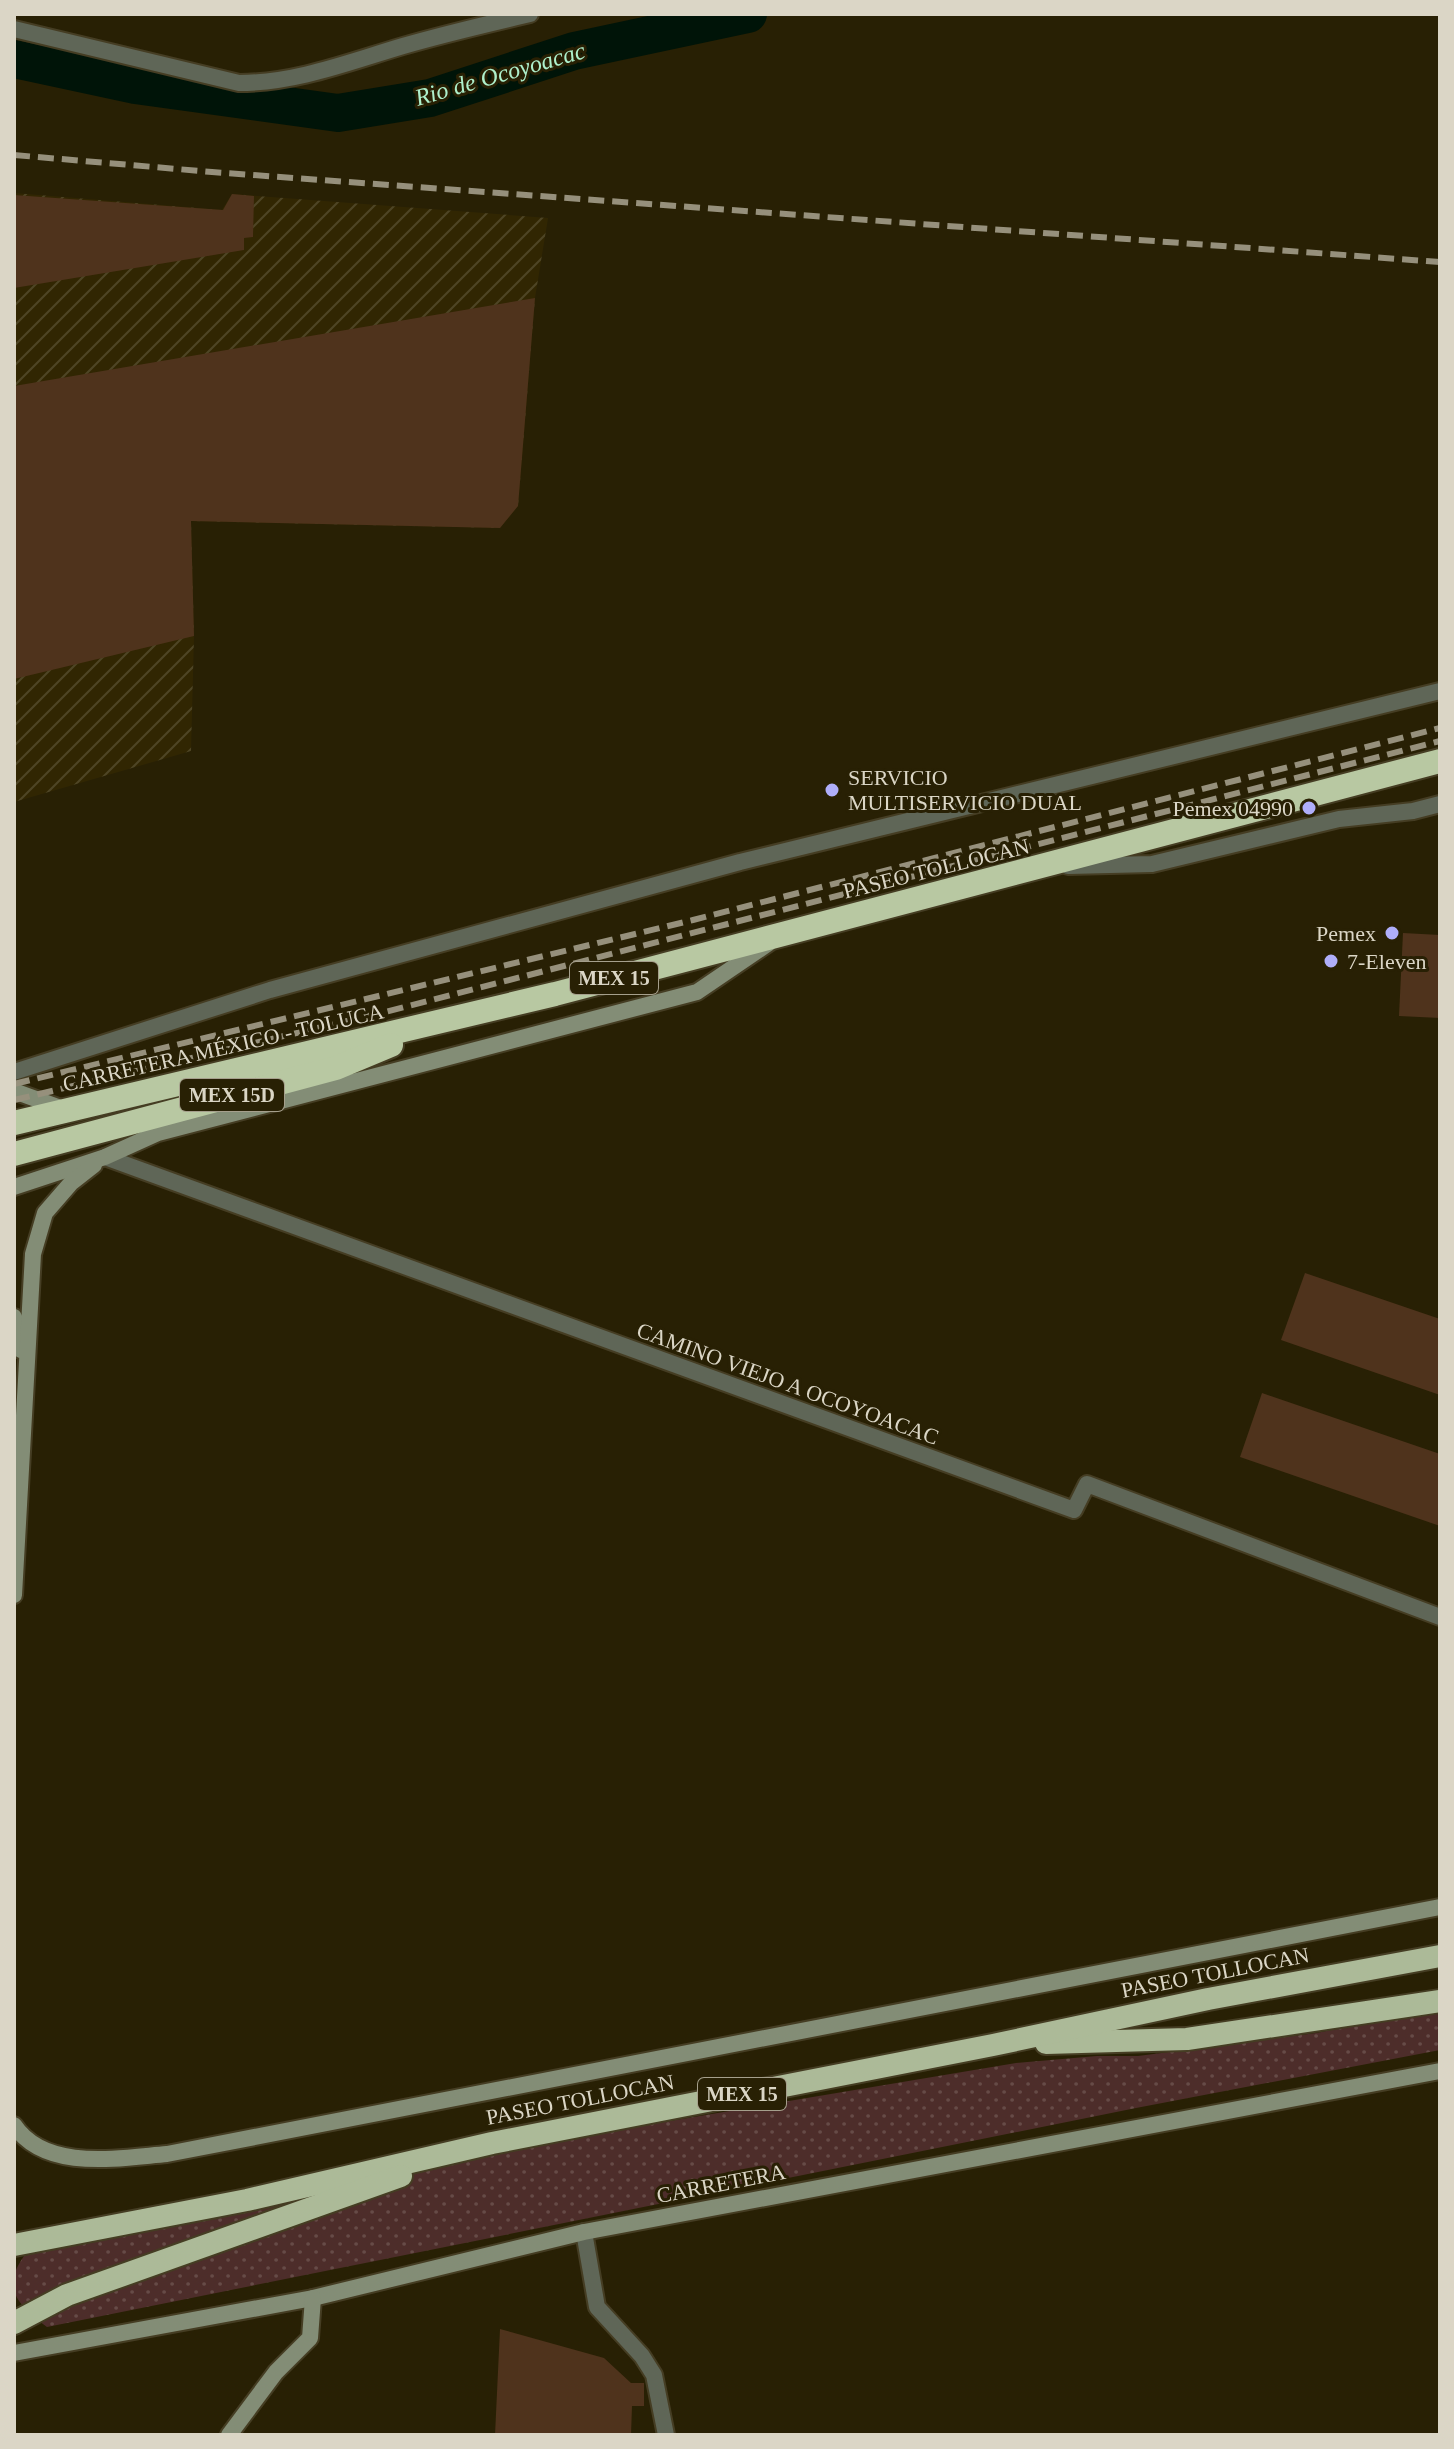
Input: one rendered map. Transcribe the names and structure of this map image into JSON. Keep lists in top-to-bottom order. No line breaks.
{"streets":{"highway":["PASEO TOLLOCAN","MEX 15","CARRETERA MÉXICO - TOLUCA","MEX 15D"],"main road":["CARRETERA"],"street":["CAMINO VIEJO A OCOYOACAC"]},"crossings":[["PASEO TOLLOCAN","CARRETERA MÉXICO - TOLUCA"],["PASEO TOLLOCAN","MEX 15D"],["CARRETERA MÉXICO - TOLUCA","MEX 15D"]],"water":["Rio de Ocoyoacac"],"places":["SERVICIO MULTISERVICIO DUAL","Pemex 04990","Pemex","7-Eleven"]}
